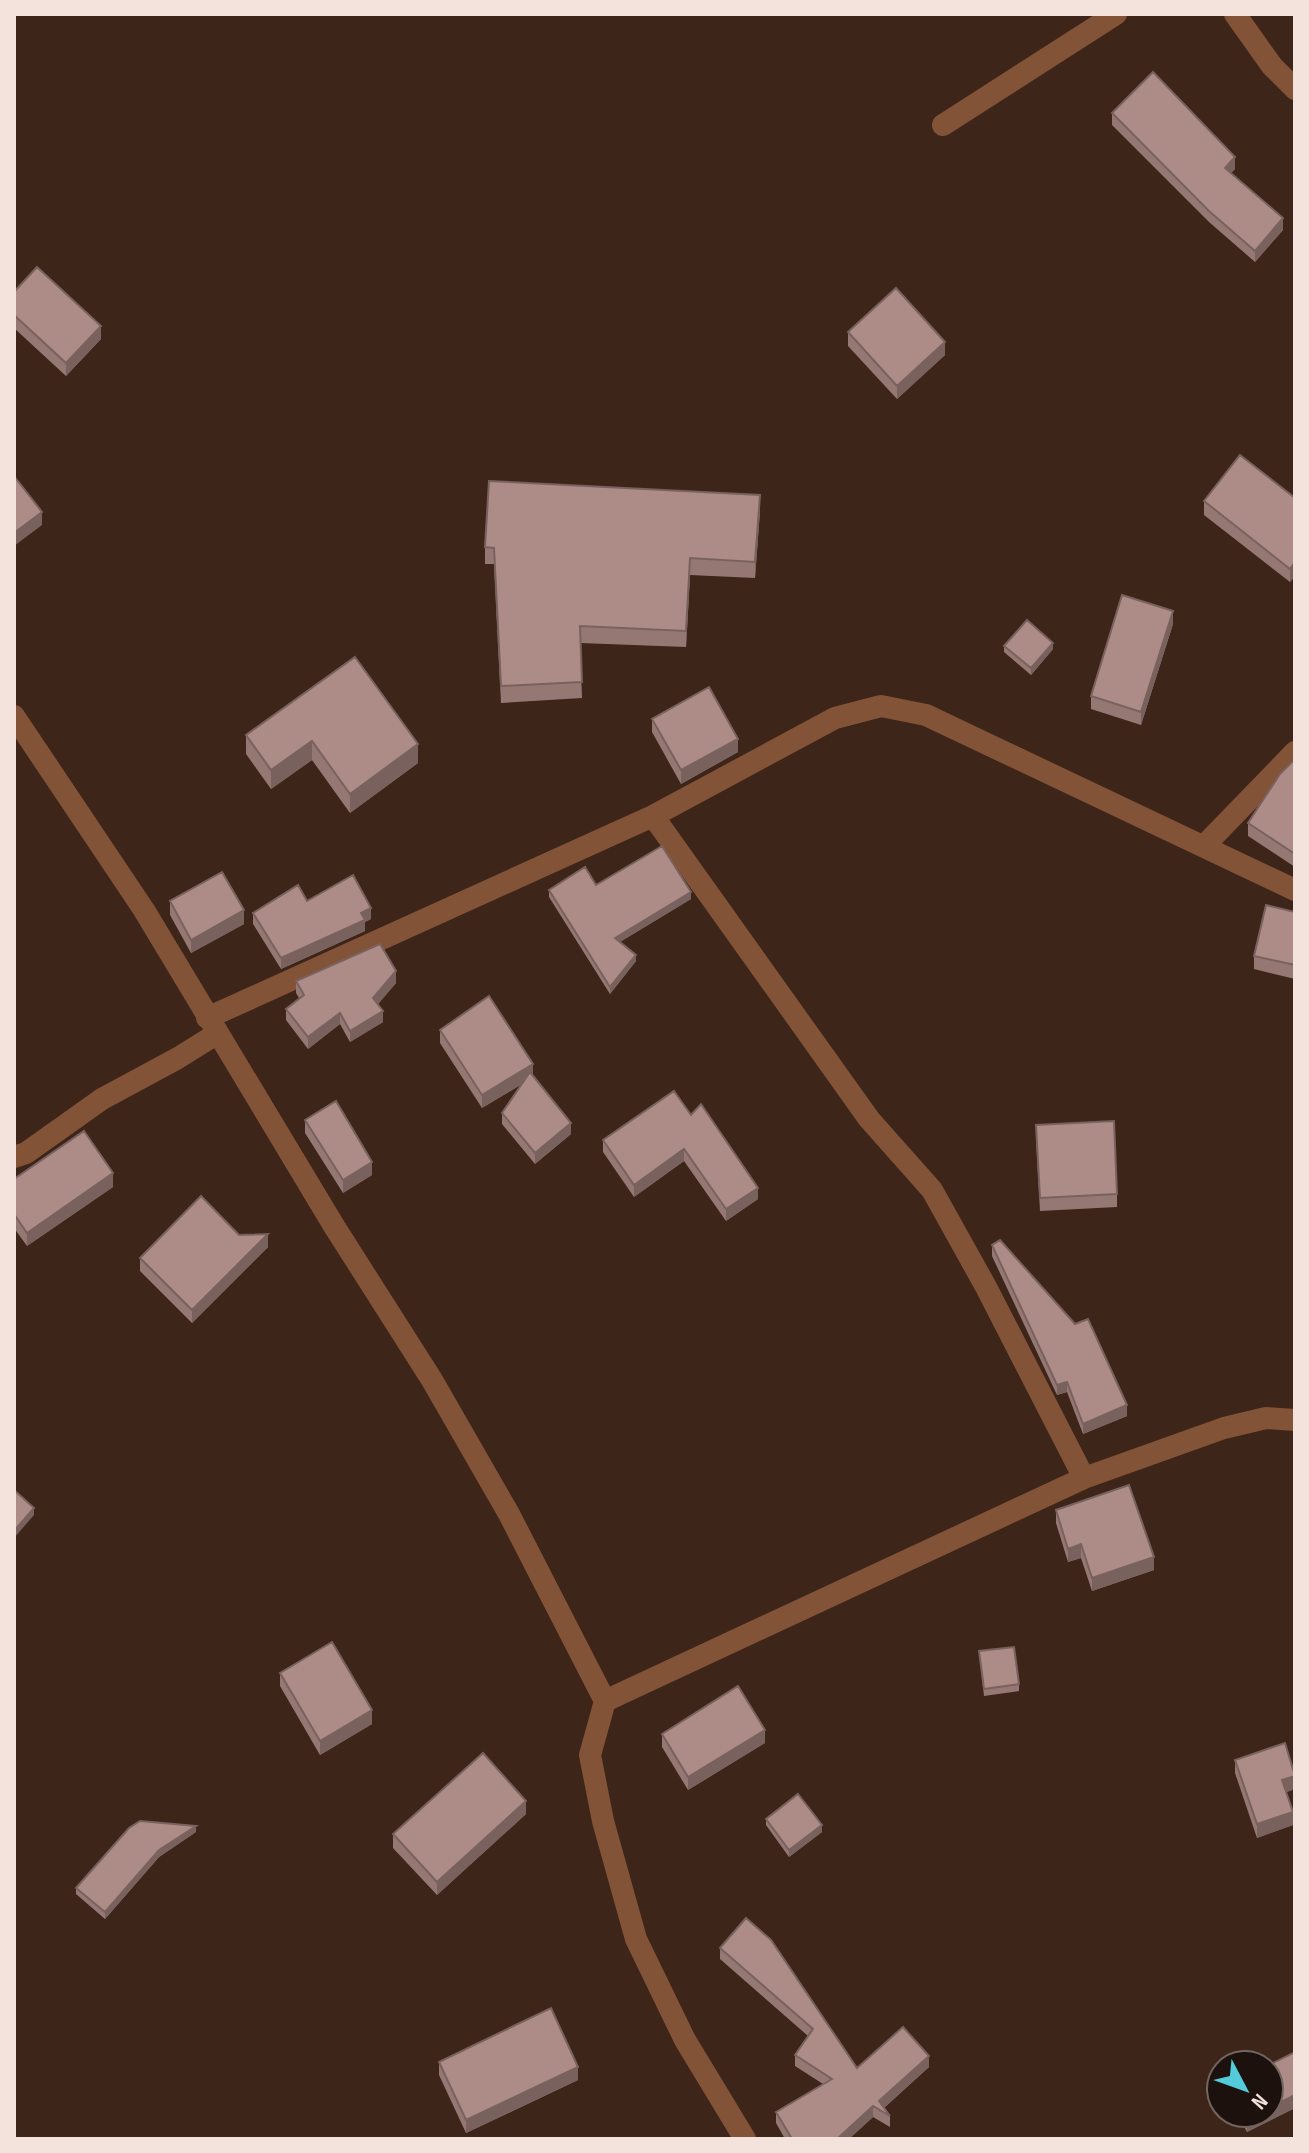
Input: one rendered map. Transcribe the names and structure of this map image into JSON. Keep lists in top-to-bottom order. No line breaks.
{"north":"bottom right"}
